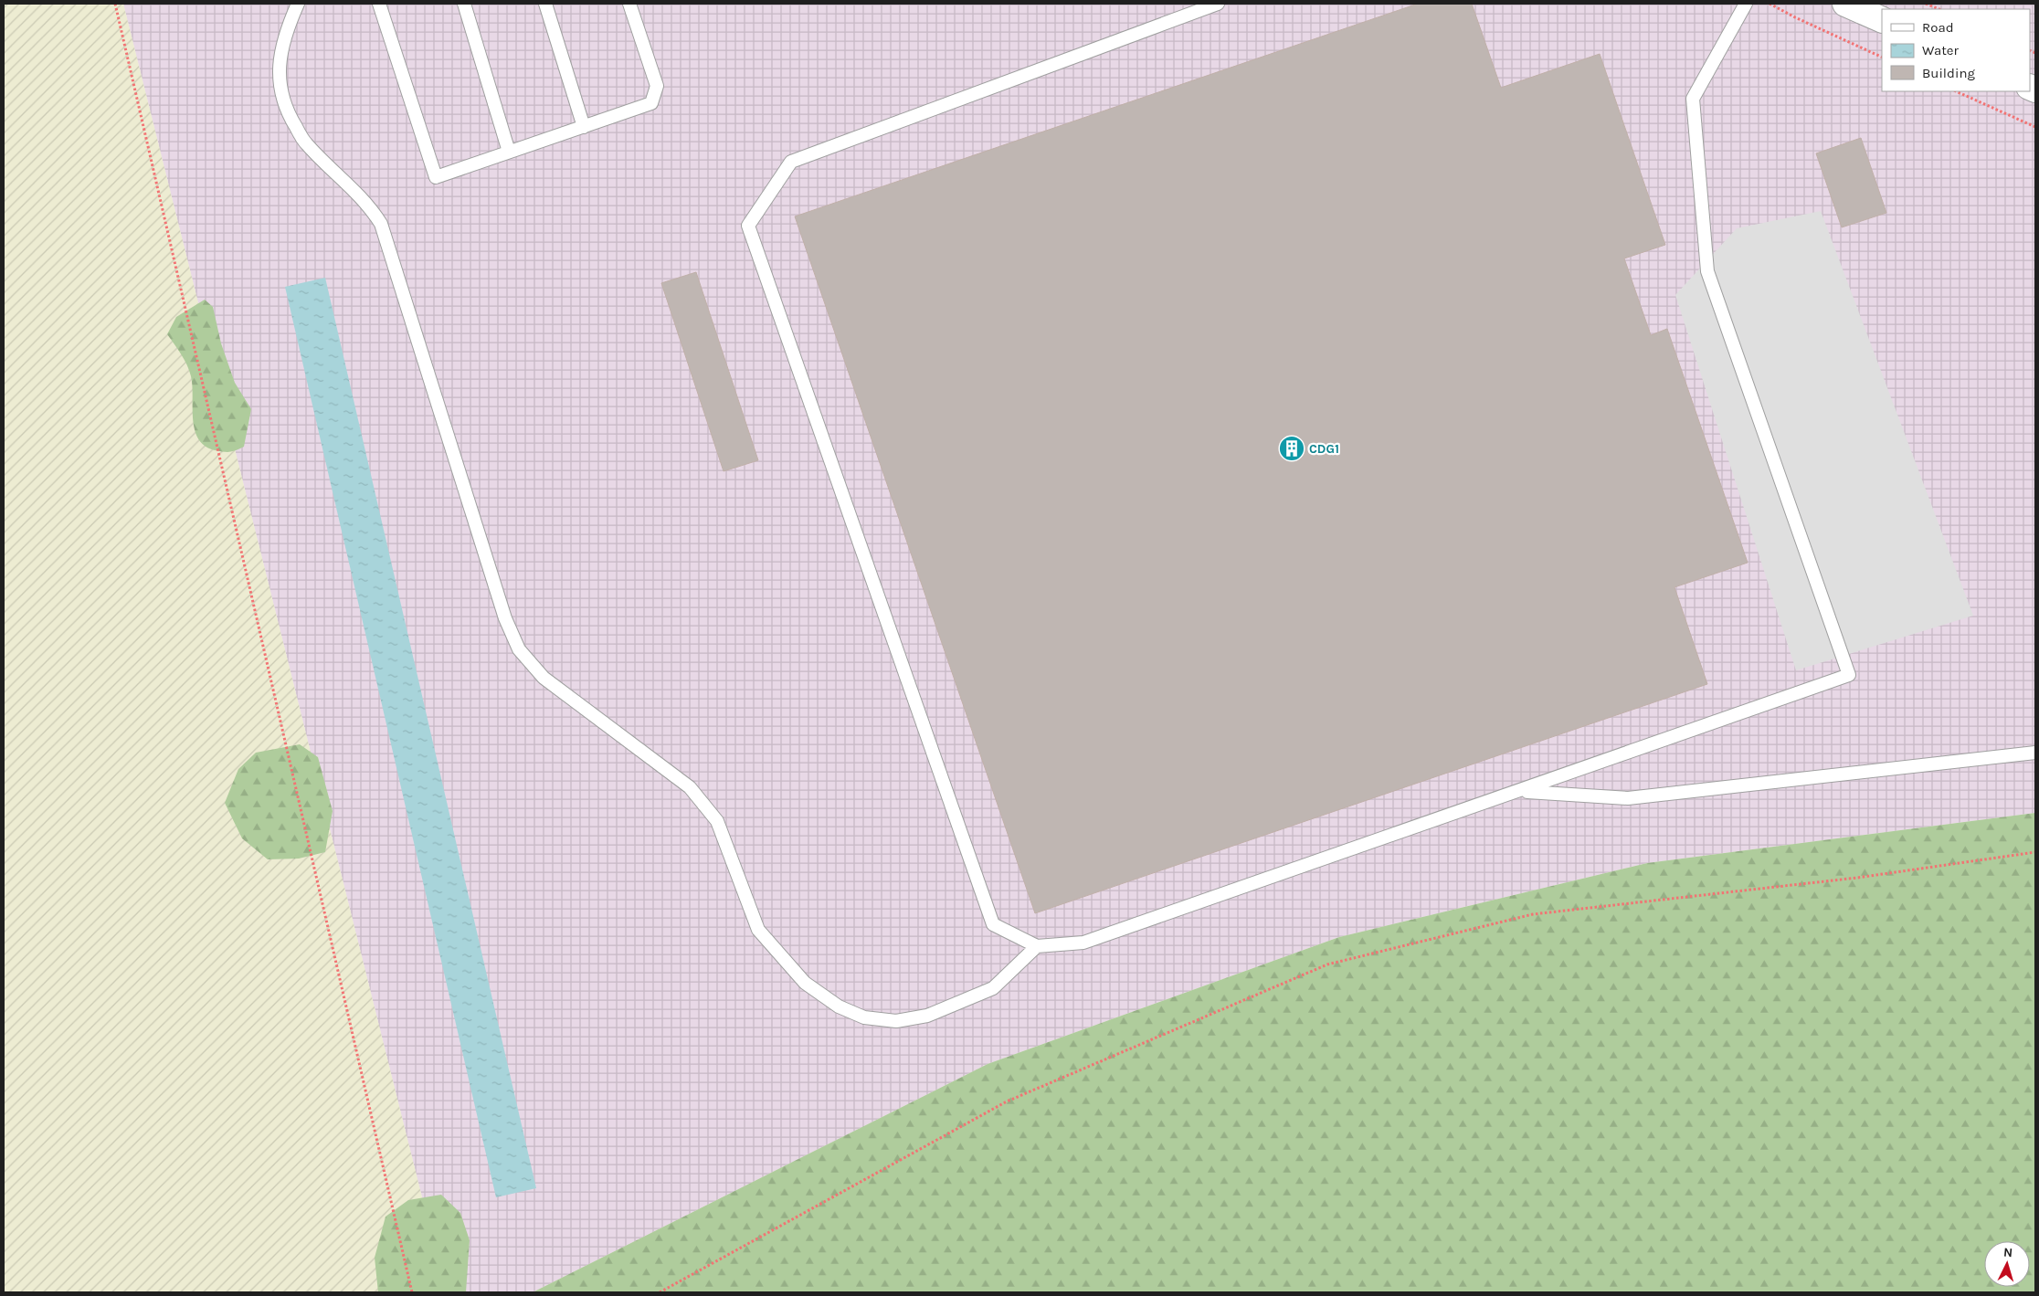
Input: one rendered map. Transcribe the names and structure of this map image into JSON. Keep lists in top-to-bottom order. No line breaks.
{"places":{"building":["CDG1"]},"legend":["Road","Water","Building"],"north":"top"}
